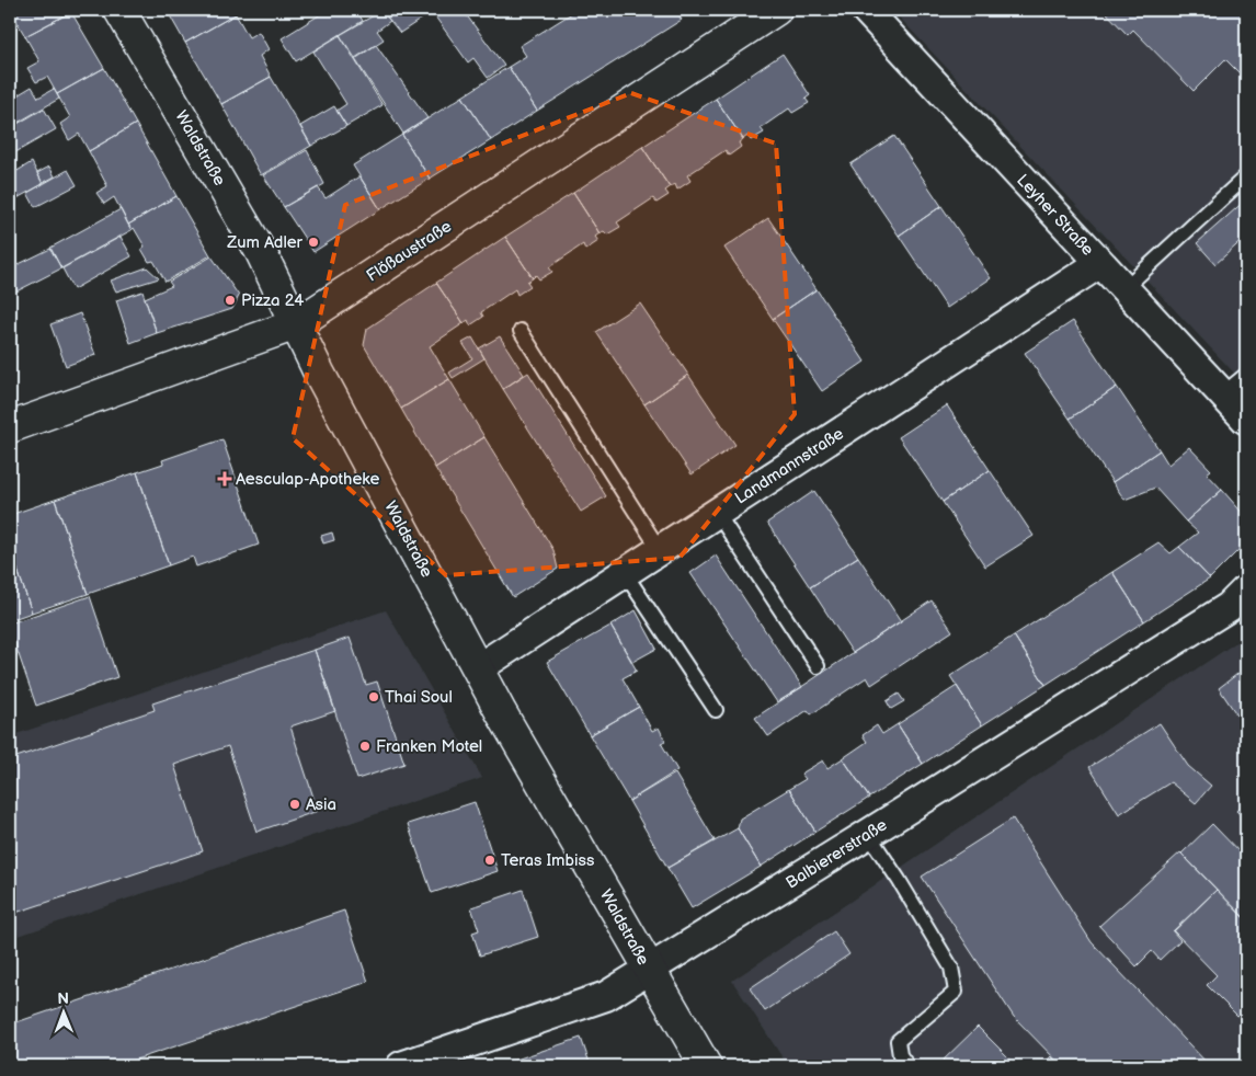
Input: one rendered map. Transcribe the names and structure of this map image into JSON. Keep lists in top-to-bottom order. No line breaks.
{"streets":{"street":["Waldstraße","Leyher Straße","Flößaustraße","Landmannstraße","Balbiererstraße"]},"crossings":[["Waldstraße","Flößaustraße"],["Waldstraße","Landmannstraße"],["Waldstraße","Balbiererstraße"],["Leyher Straße","Landmannstraße"]],"places":{"other":["Zum Adler","Pizza 24","Thai Soul","Franken Motel","Asia","Teras Imbiss"],"health":["Aesculap-Apotheke"]},"north":"top"}
